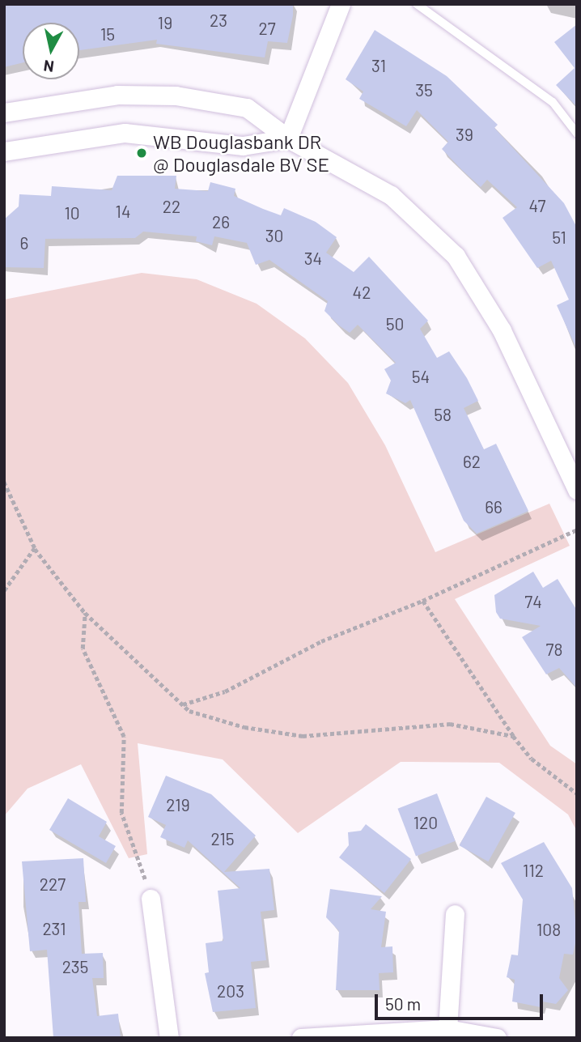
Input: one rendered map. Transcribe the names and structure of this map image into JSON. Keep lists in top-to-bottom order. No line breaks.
{"places":["WB Douglasbank DR @ Douglasdale BV SE"],"house_numbers":["23","19","27","15","31","35","39","47","22","14","10","26","30","51","6","34","42","50","54","58","62","66","74","78","219","120","215","112","227","231","108","235","203"],"scale_bar":"50 m","north":"bottom"}
